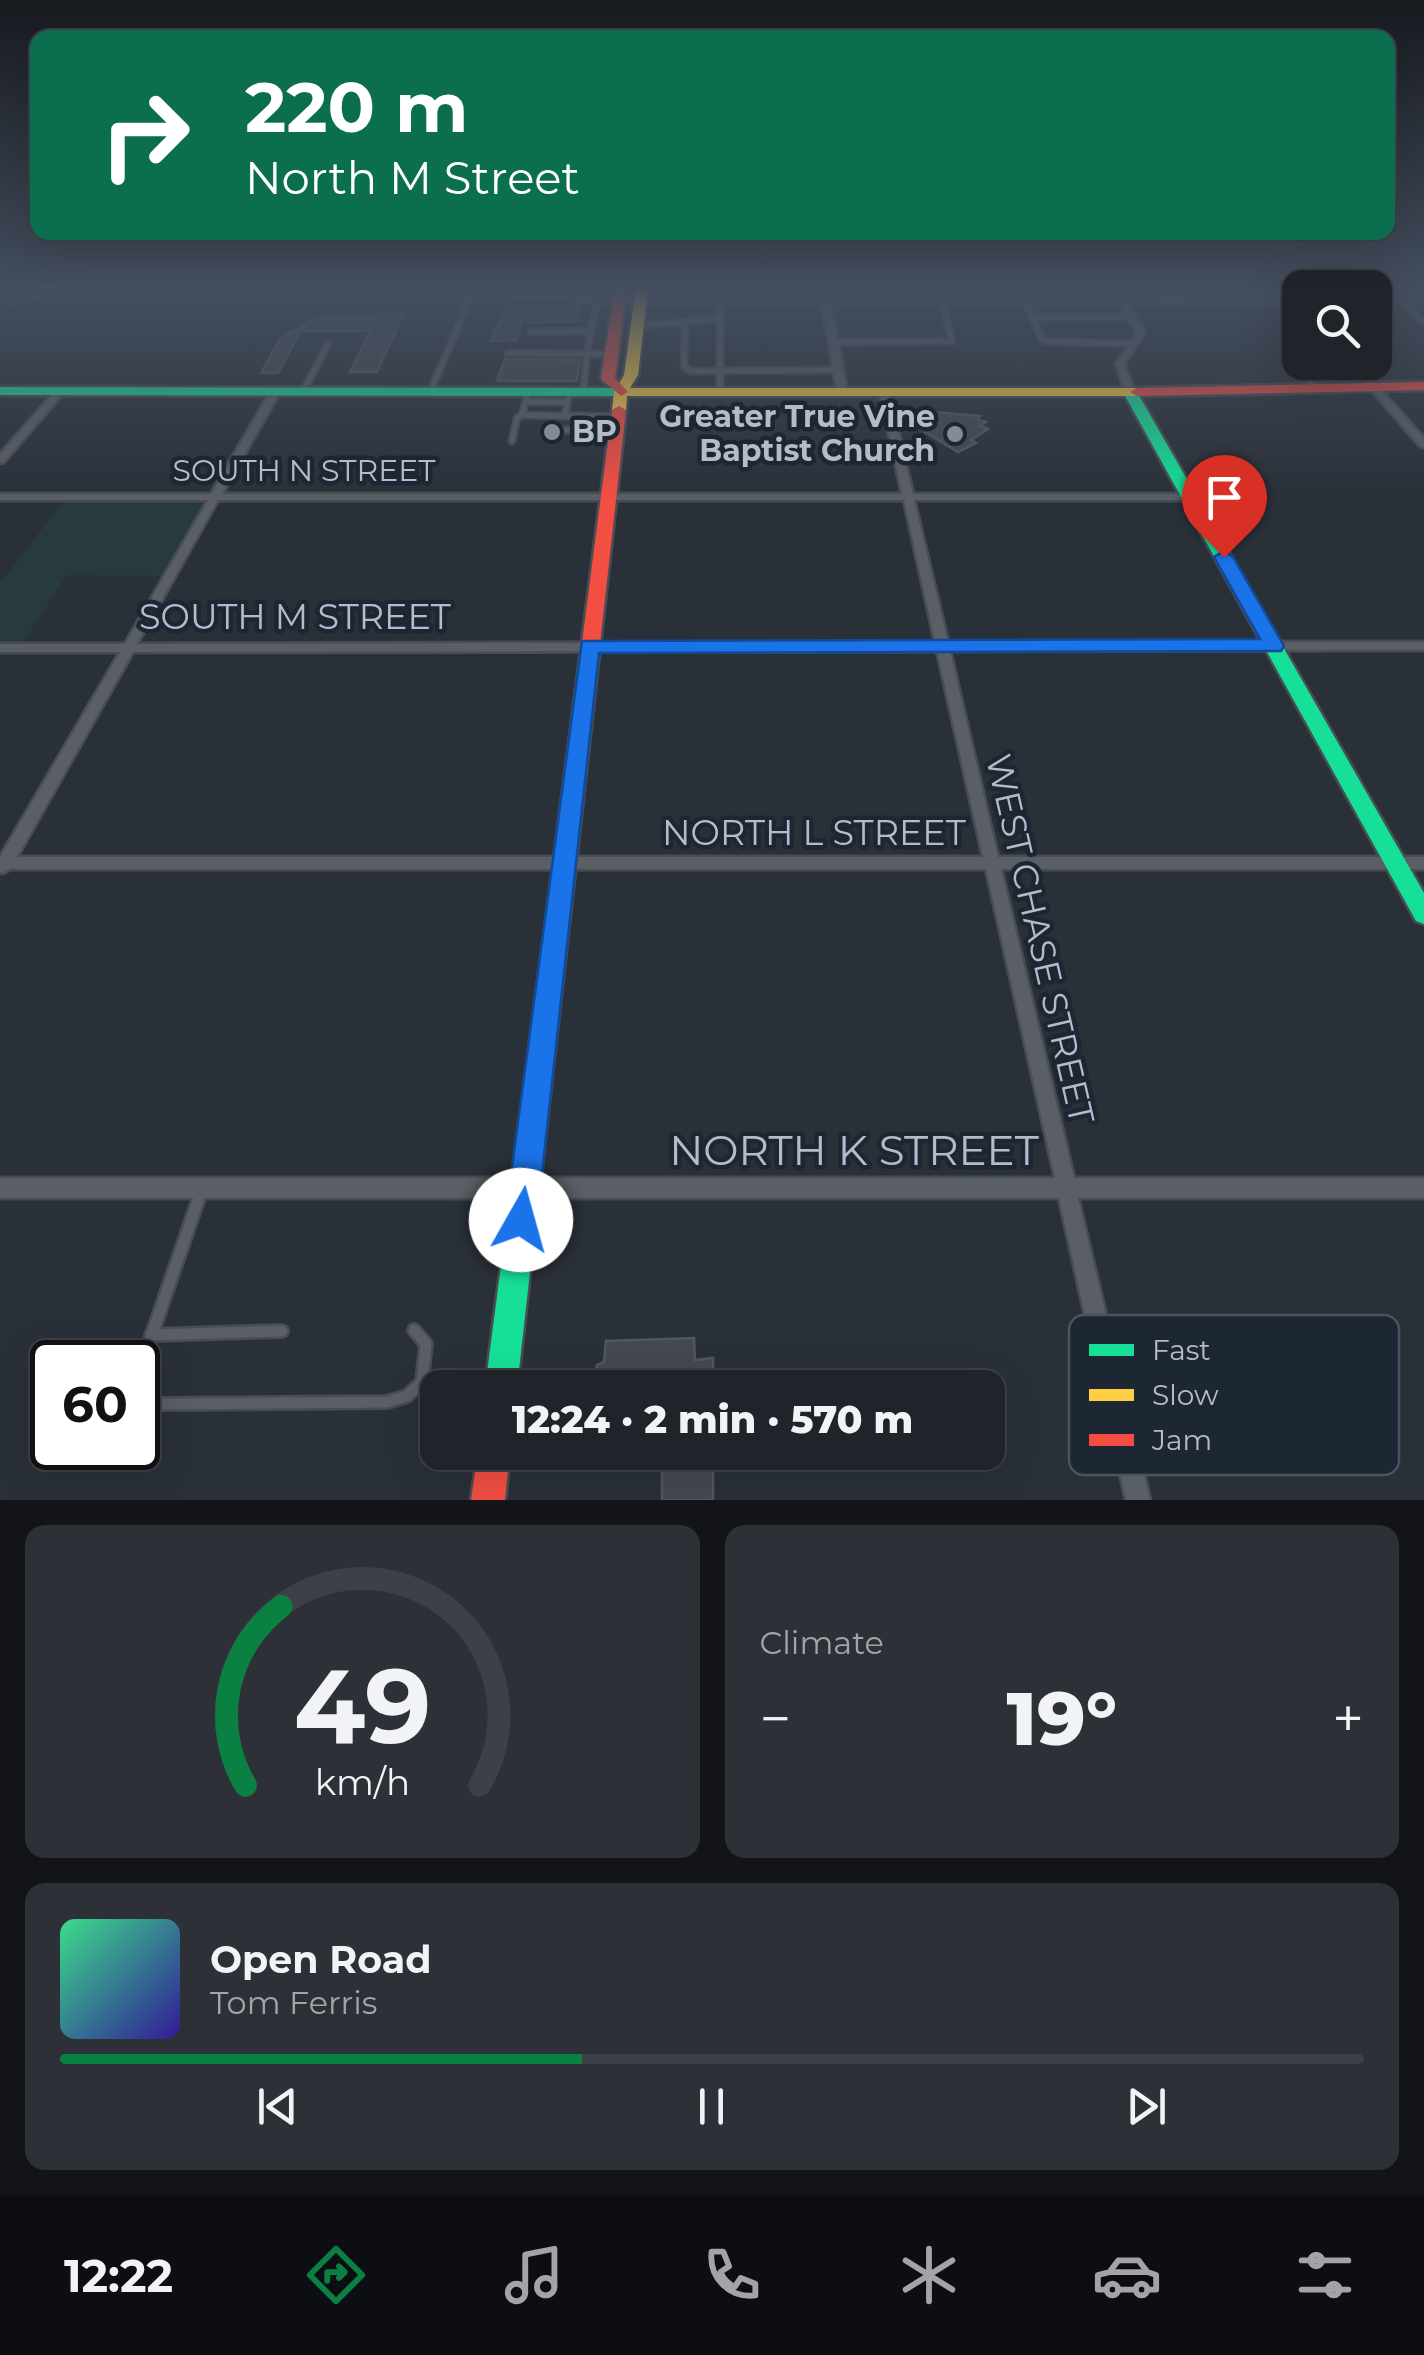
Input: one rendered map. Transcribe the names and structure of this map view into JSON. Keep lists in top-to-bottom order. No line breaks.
{"streets":{"street":["SOUTH N STREET","SOUTH M STREET","NORTH L STREET","WEST CHASE STREET","NORTH K STREET"]},"crossings":[["SOUTH N STREET","WEST CHASE STREET"],["NORTH L STREET","WEST CHASE STREET"],["WEST CHASE STREET","NORTH K STREET"]],"places":["BP","Greater True Vine Baptist Church"],"legend":["Fast","Slow","Jam"],"page":{"turn":["220 m","North M Street"],"limit":"60","trip":"12:24 · 2 min · 570 m","tile":"Climate","heat":["−","19°","+"],"song":["Open Road","Tom Ferris"],"tabs":"12:22","gauge":["49","km/h"]}}
